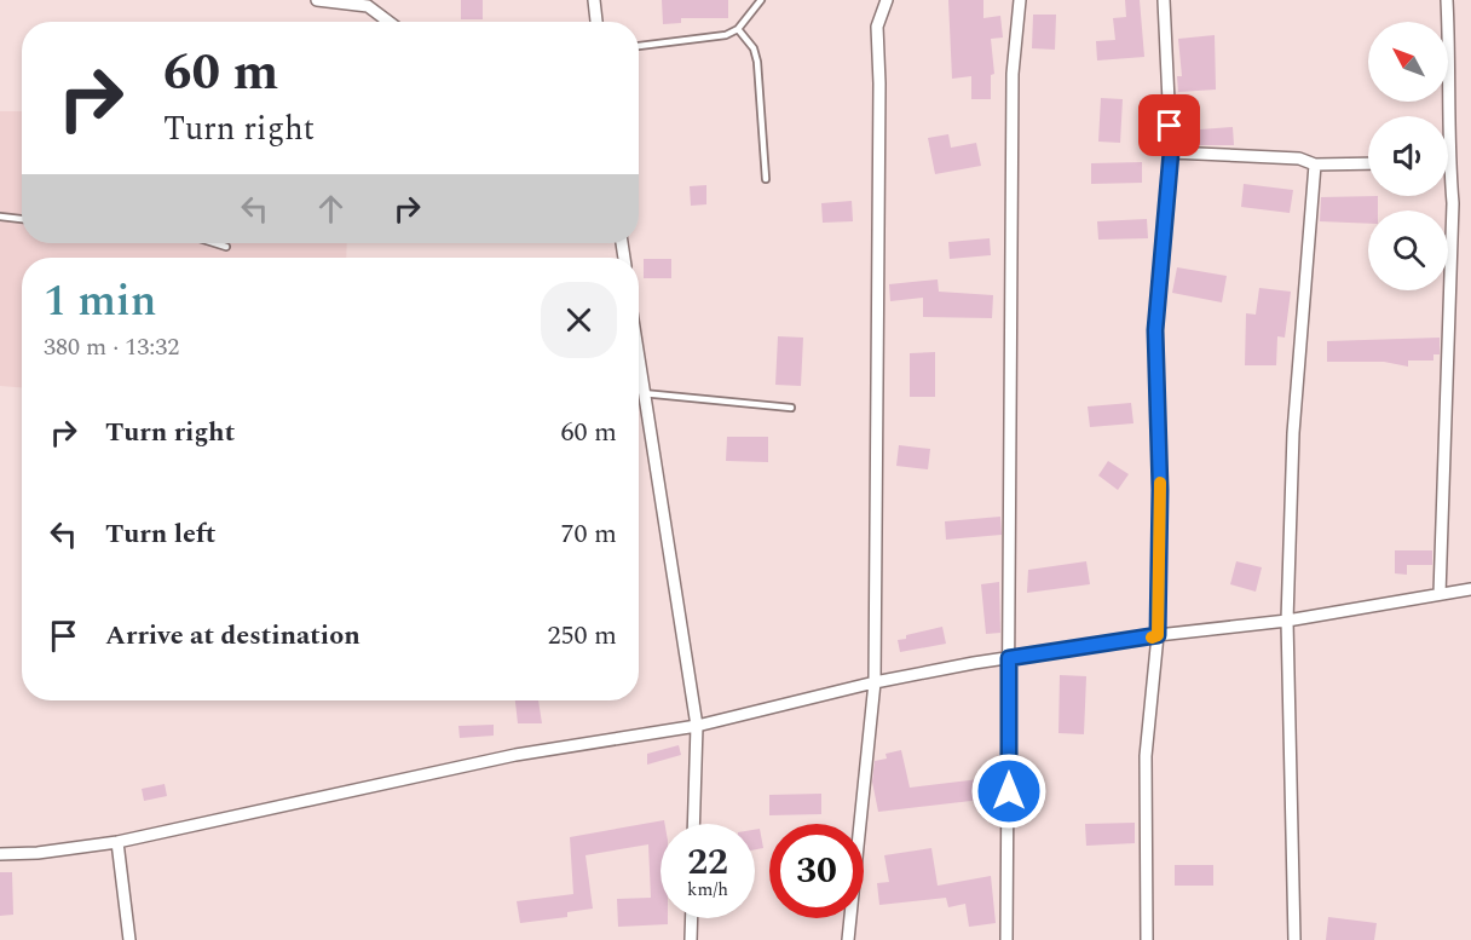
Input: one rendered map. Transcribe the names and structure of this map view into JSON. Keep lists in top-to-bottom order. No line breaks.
{"north":"top left","page":{"turn":["60 m","Turn right"],"heading":["1 min","380 m · 13:32"],"list":[{"name":"Turn right","value":"60 m"},{"name":"Turn left","value":"70 m"},{"name":"Arrive at destination","value":"250 m"}],"speed":"22 km/h","limit":"30"}}
